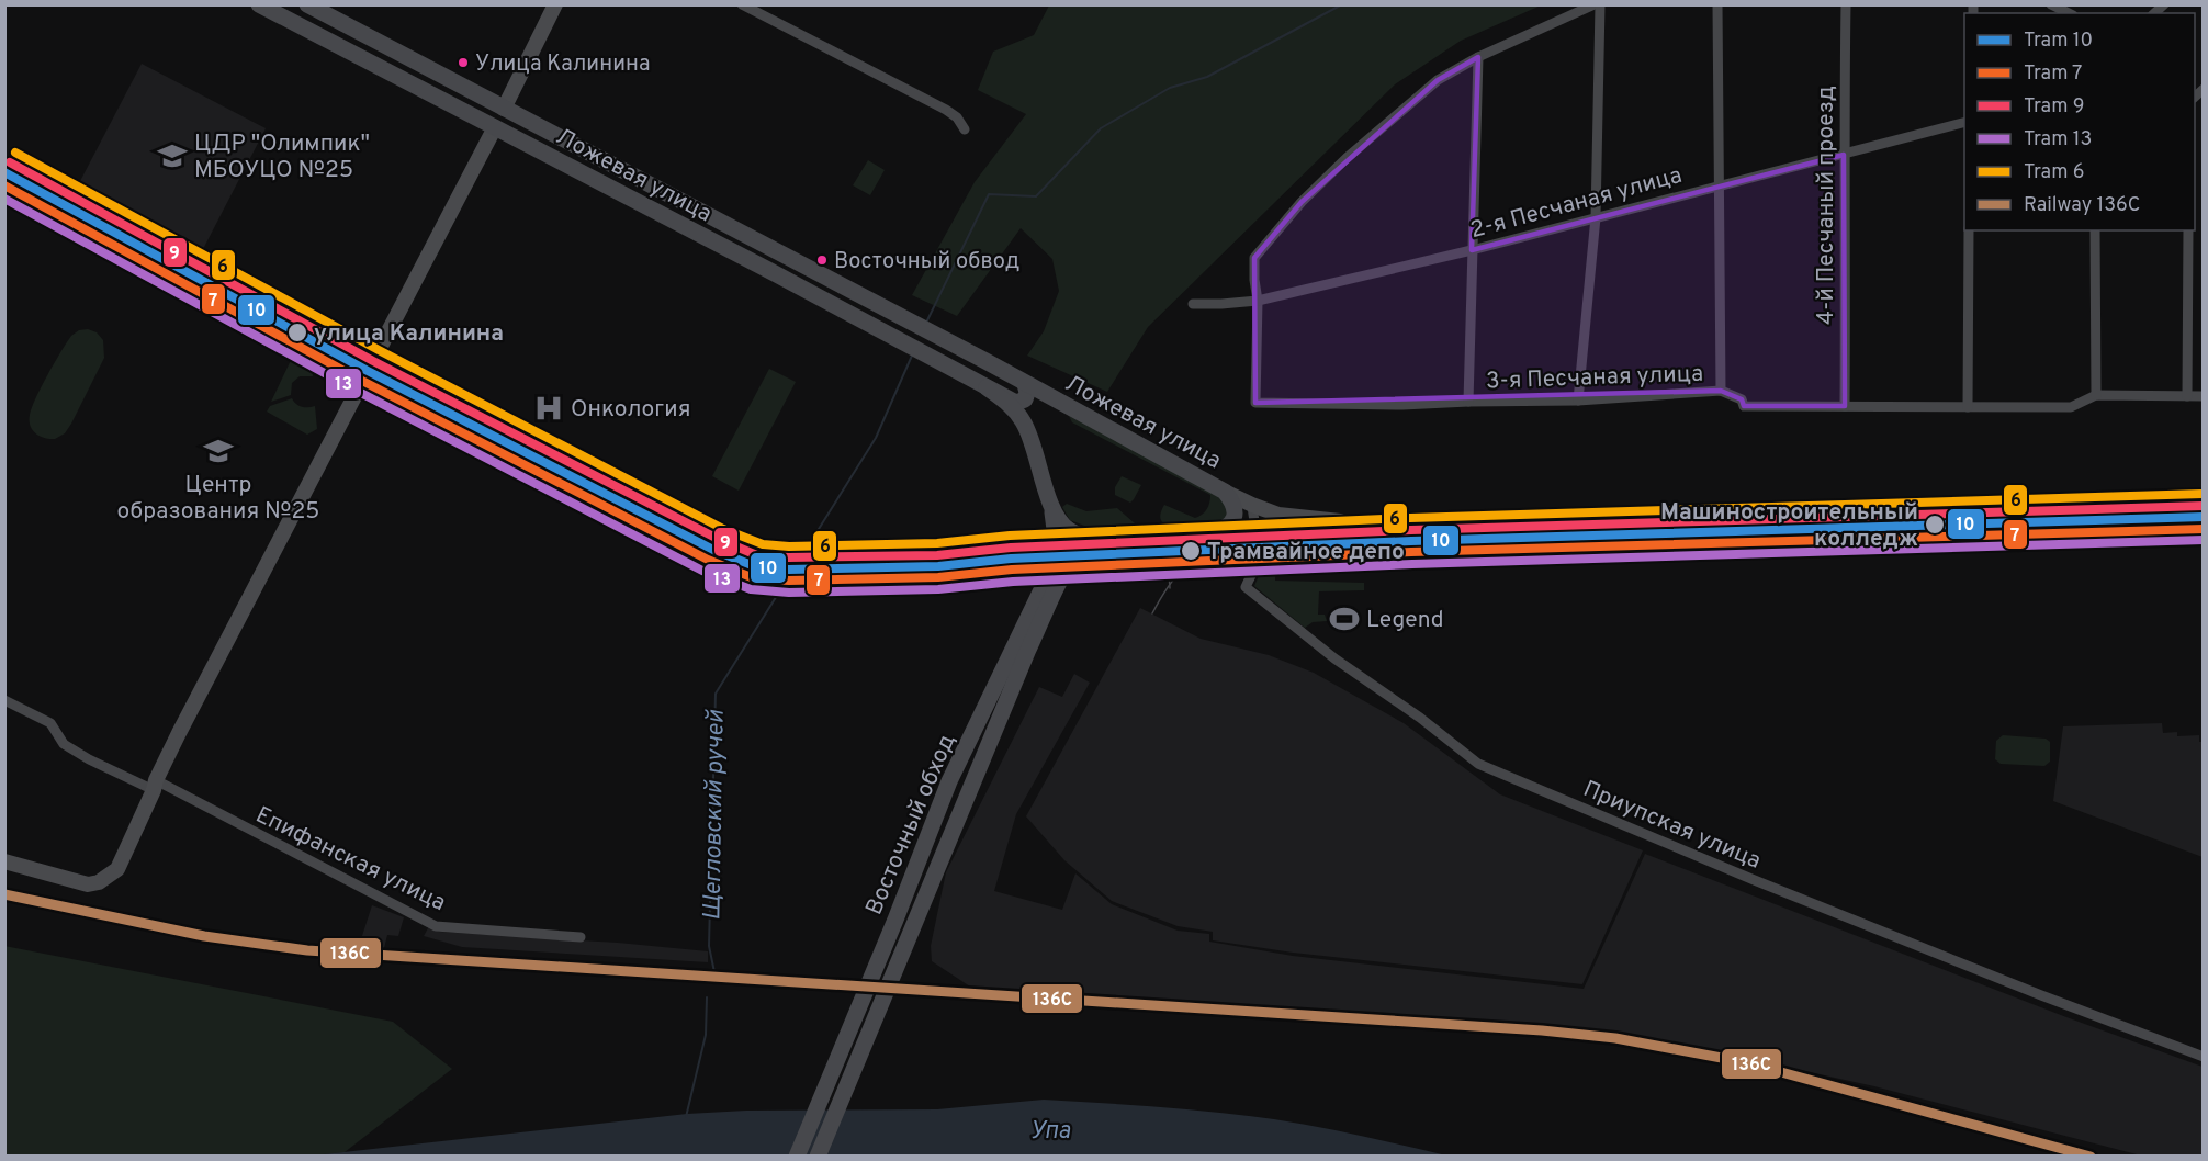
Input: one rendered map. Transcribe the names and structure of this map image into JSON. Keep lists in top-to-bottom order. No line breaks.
{"streets":{"main road":["Ложевая улица","Восточный обход"],"street":["2-я Песчаная улица","4-й Песчаный проезд","3-я Песчаная улица","Приупская улица","Епифанская улица"]},"crossings":[["Ложевая улица","Восточный обход"],["2-я Песчаная улица","4-й Песчаный проезд"],["2-я Песчаная улица","3-я Песчаная улица"],["4-й Песчаный проезд","3-я Песчаная улица"]],"water":["Щегловский ручей","Упа"],"places":{"other":["Улица Калинина","Восточный обвод","улица Калинина","Машиностроительный колледж","Трамвайное депо"],"school or university":["ЦДР \"Олимпик\" МБОУЦО №25","Центр образования №25"],"hospital":["Онкология"],"sports":["Legend"]},"lines":["tram line 6","tram line 9","tram line 10","tram line 7","tram line 13","rail line 136С"],"legend":["Tram 10","Tram 7","Tram 9","Tram 13","Tram 6","Railway 136С"]}
